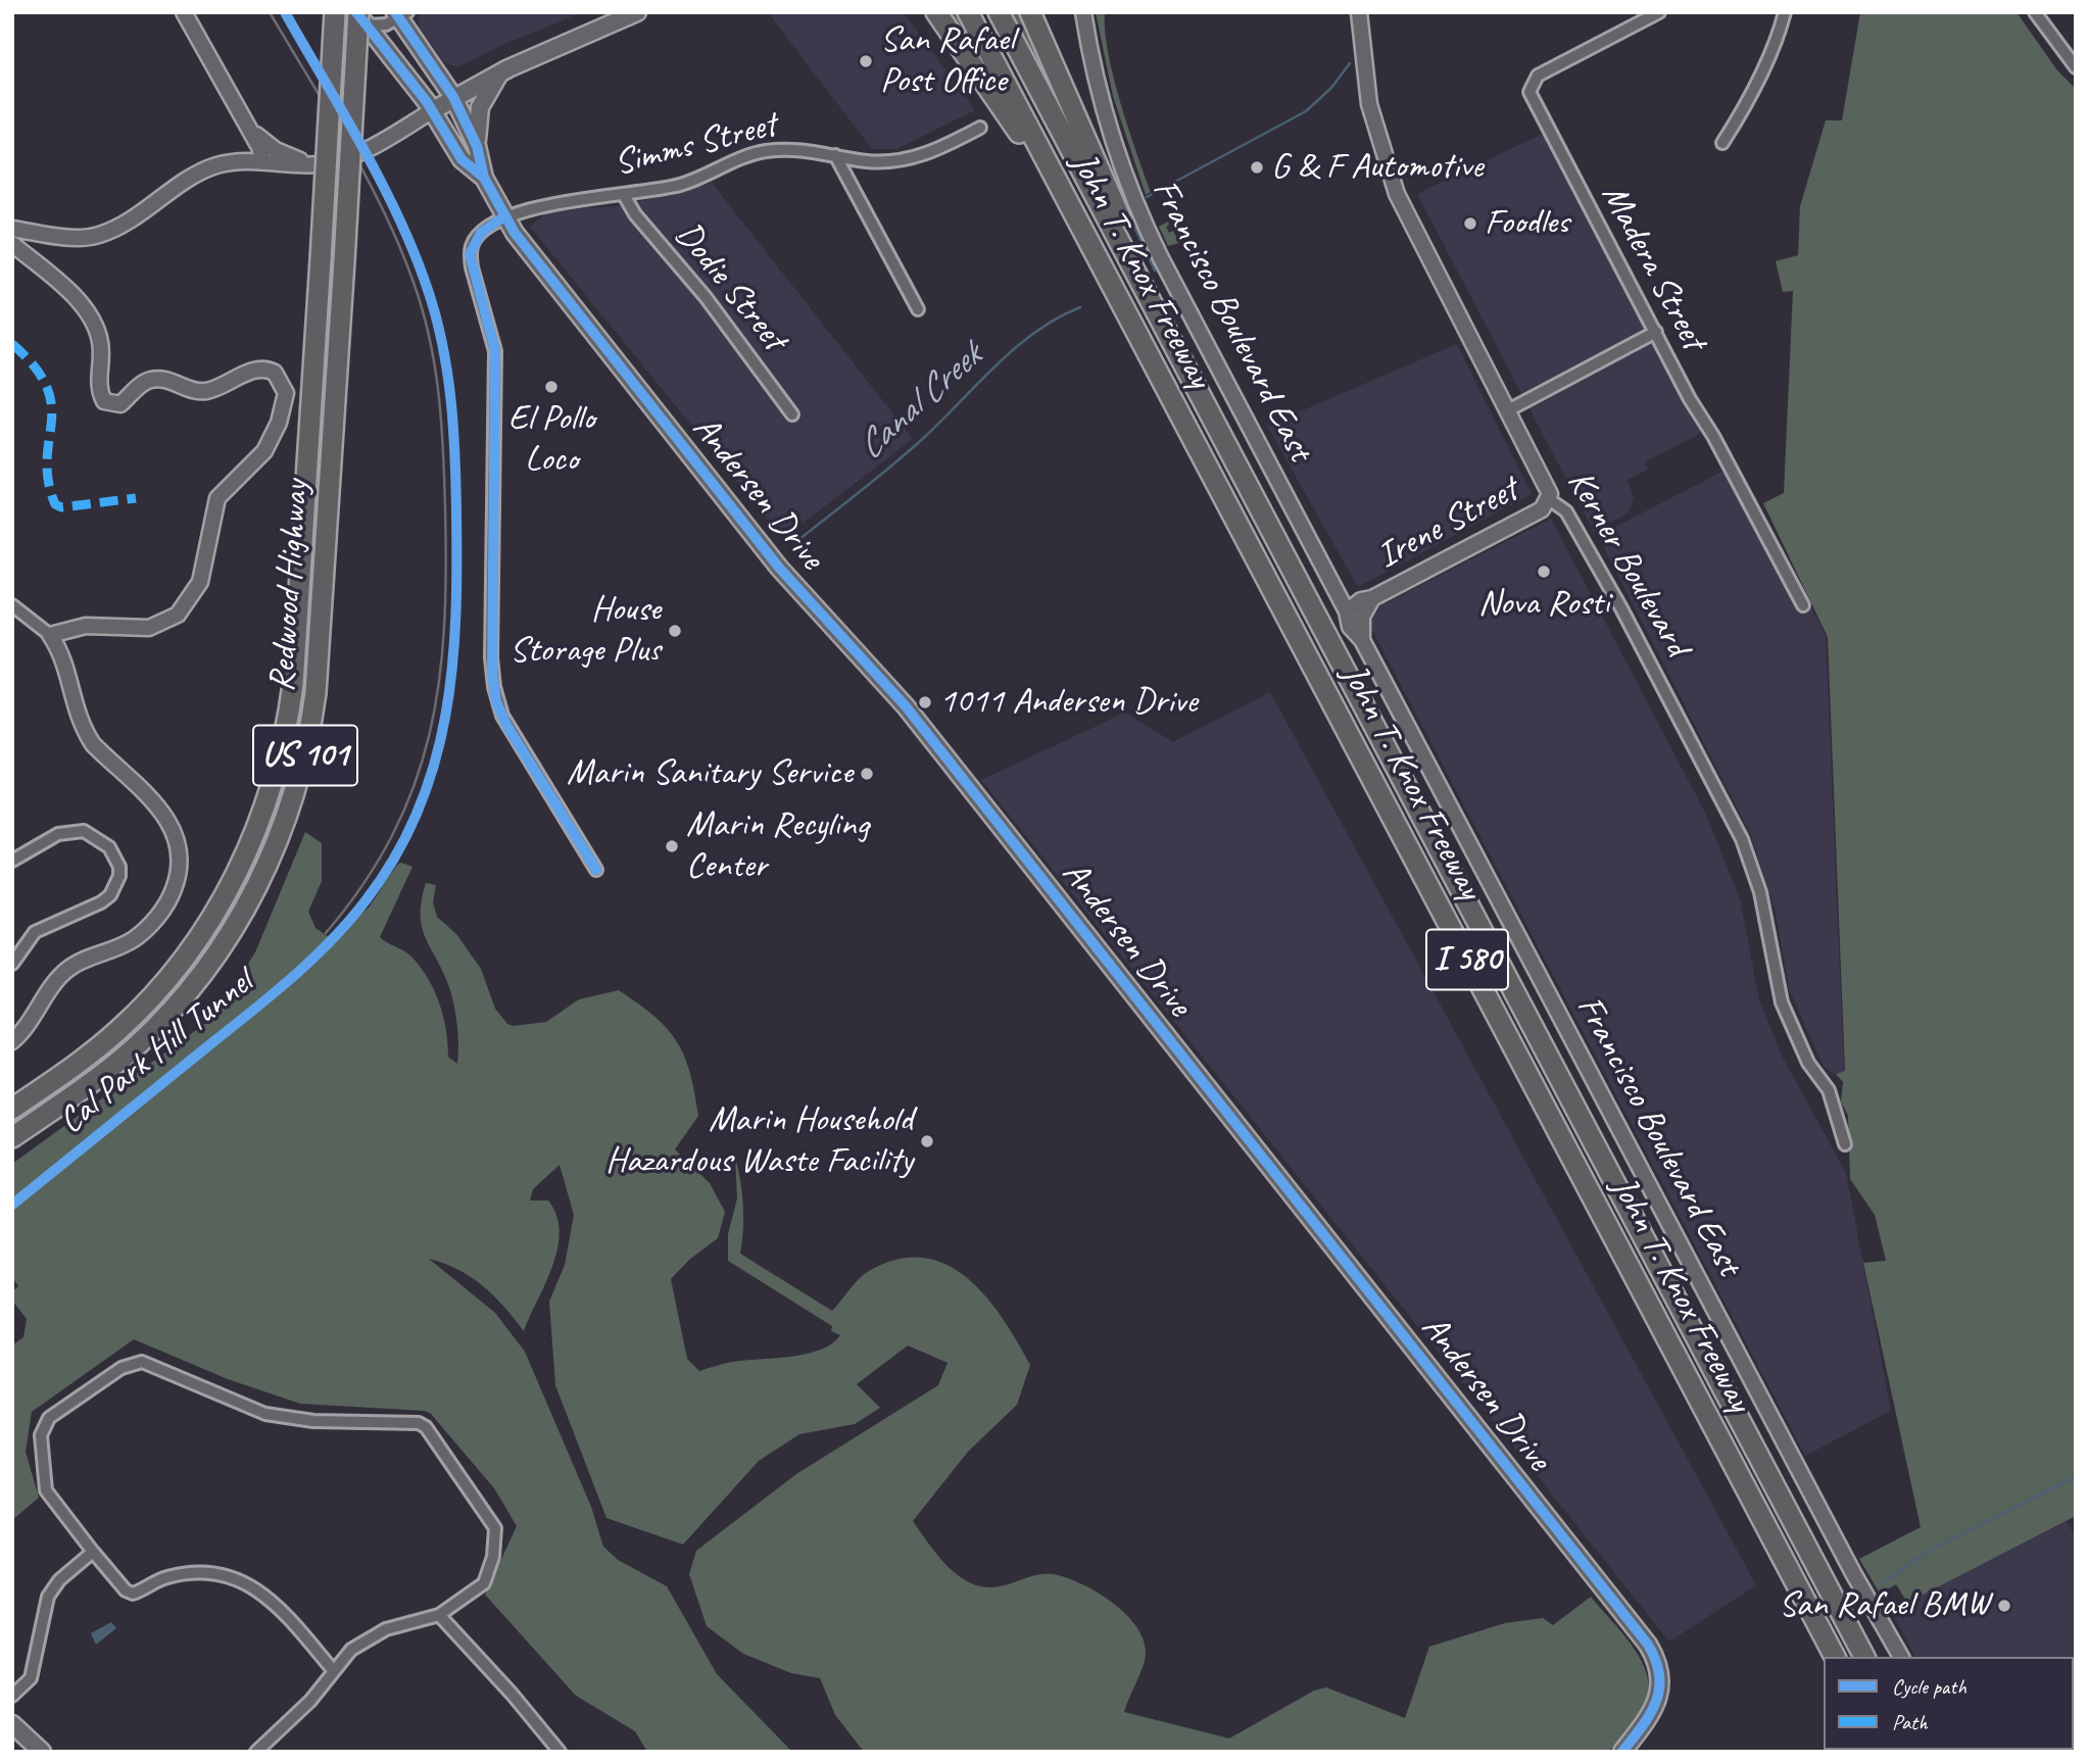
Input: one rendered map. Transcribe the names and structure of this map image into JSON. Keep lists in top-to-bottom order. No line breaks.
{"streets":{"highway":["John T. Knox Freeway","Redwood Highway","US 101","I 580"],"main road":["Andersen Drive"],"street":["Simms Street","Madera Street","Dodie Street","Francisco Boulevard East","Irene Street","Kerner Boulevard"],"cycle path":["Cal Park Hill Tunnel"]},"crossings":[["Simms Street","Dodie Street"],["Simms Street","Andersen Drive"],["Francisco Boulevard East","Irene Street"],["Andersen Drive","Redwood Highway"],["Irene Street","Kerner Boulevard"]],"water":["Canal Creek"],"places":["San Rafael Post Office","G & F Automotive","Foodles","El Pollo Loco","Nova Rosti","House Storage Plus","1011 Andersen Drive","Marin Sanitary Service","Marin Recyling Center","Marin Household Hazardous Waste Facility","San Rafael BMW"],"legend":["Cycle path","Path"]}
